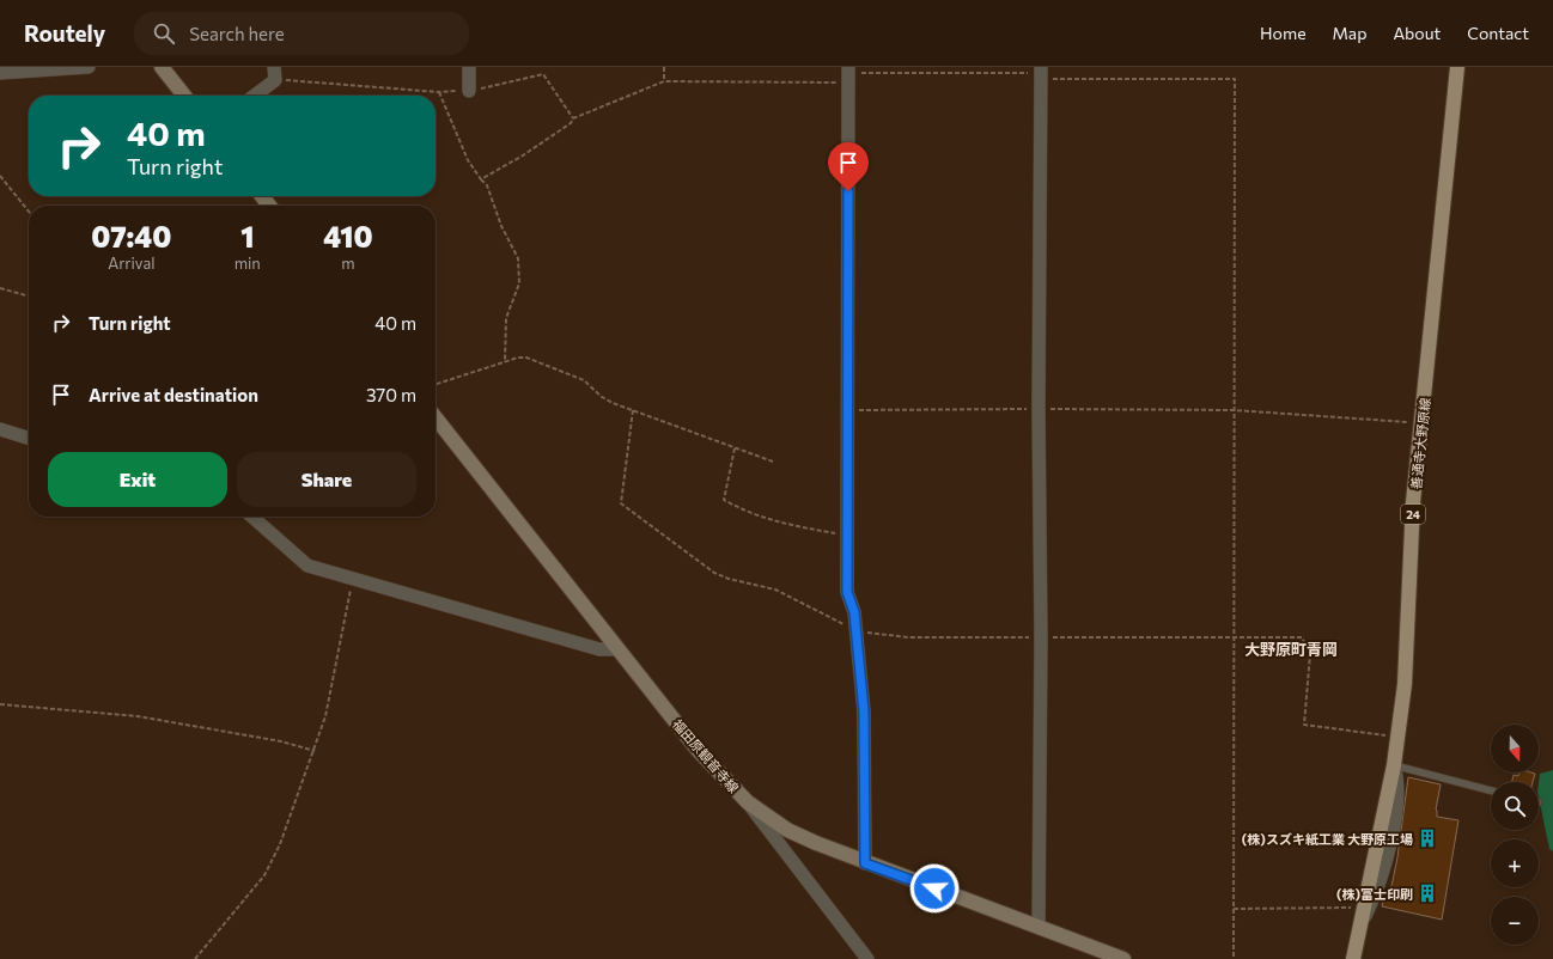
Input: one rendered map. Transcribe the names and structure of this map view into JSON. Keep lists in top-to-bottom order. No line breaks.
{"streets":{"main road":["善通寺大野原線","24","福田原観音寺線"]},"districts":["大野原町青岡"],"places":{"building":["(株)スズキ紙工業 大野原工場","(株)富士印刷"]},"north":"bottom","page":{"header":"Routely","search":"Search here","nav":["Home","Map","About","Contact"],"turn":["40 m","Turn right"],"eta":["07:40","Arrival","1","min","410","m"],"list":[{"name":"Turn right","value":"40 m"},{"name":"Arrive at destination","value":"370 m"}],"buttons":["Exit","Share"],"map_buttons":["+","−"]}}
